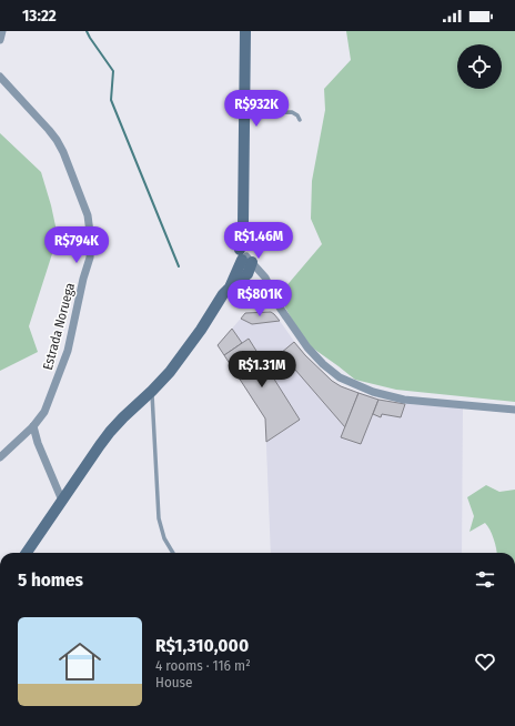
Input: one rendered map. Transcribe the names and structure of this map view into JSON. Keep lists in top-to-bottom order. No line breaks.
{"streets":{"street":["Estrada Noruega"]},"page":{"status":"13:22","price":["R$932K","R$1.46M","R$794K","R$801K","R$1.31M"],"heading":"5 homes","list":[{"name":"R$1,310,000","note":"4 rooms · 116 m² · House"}]}}
